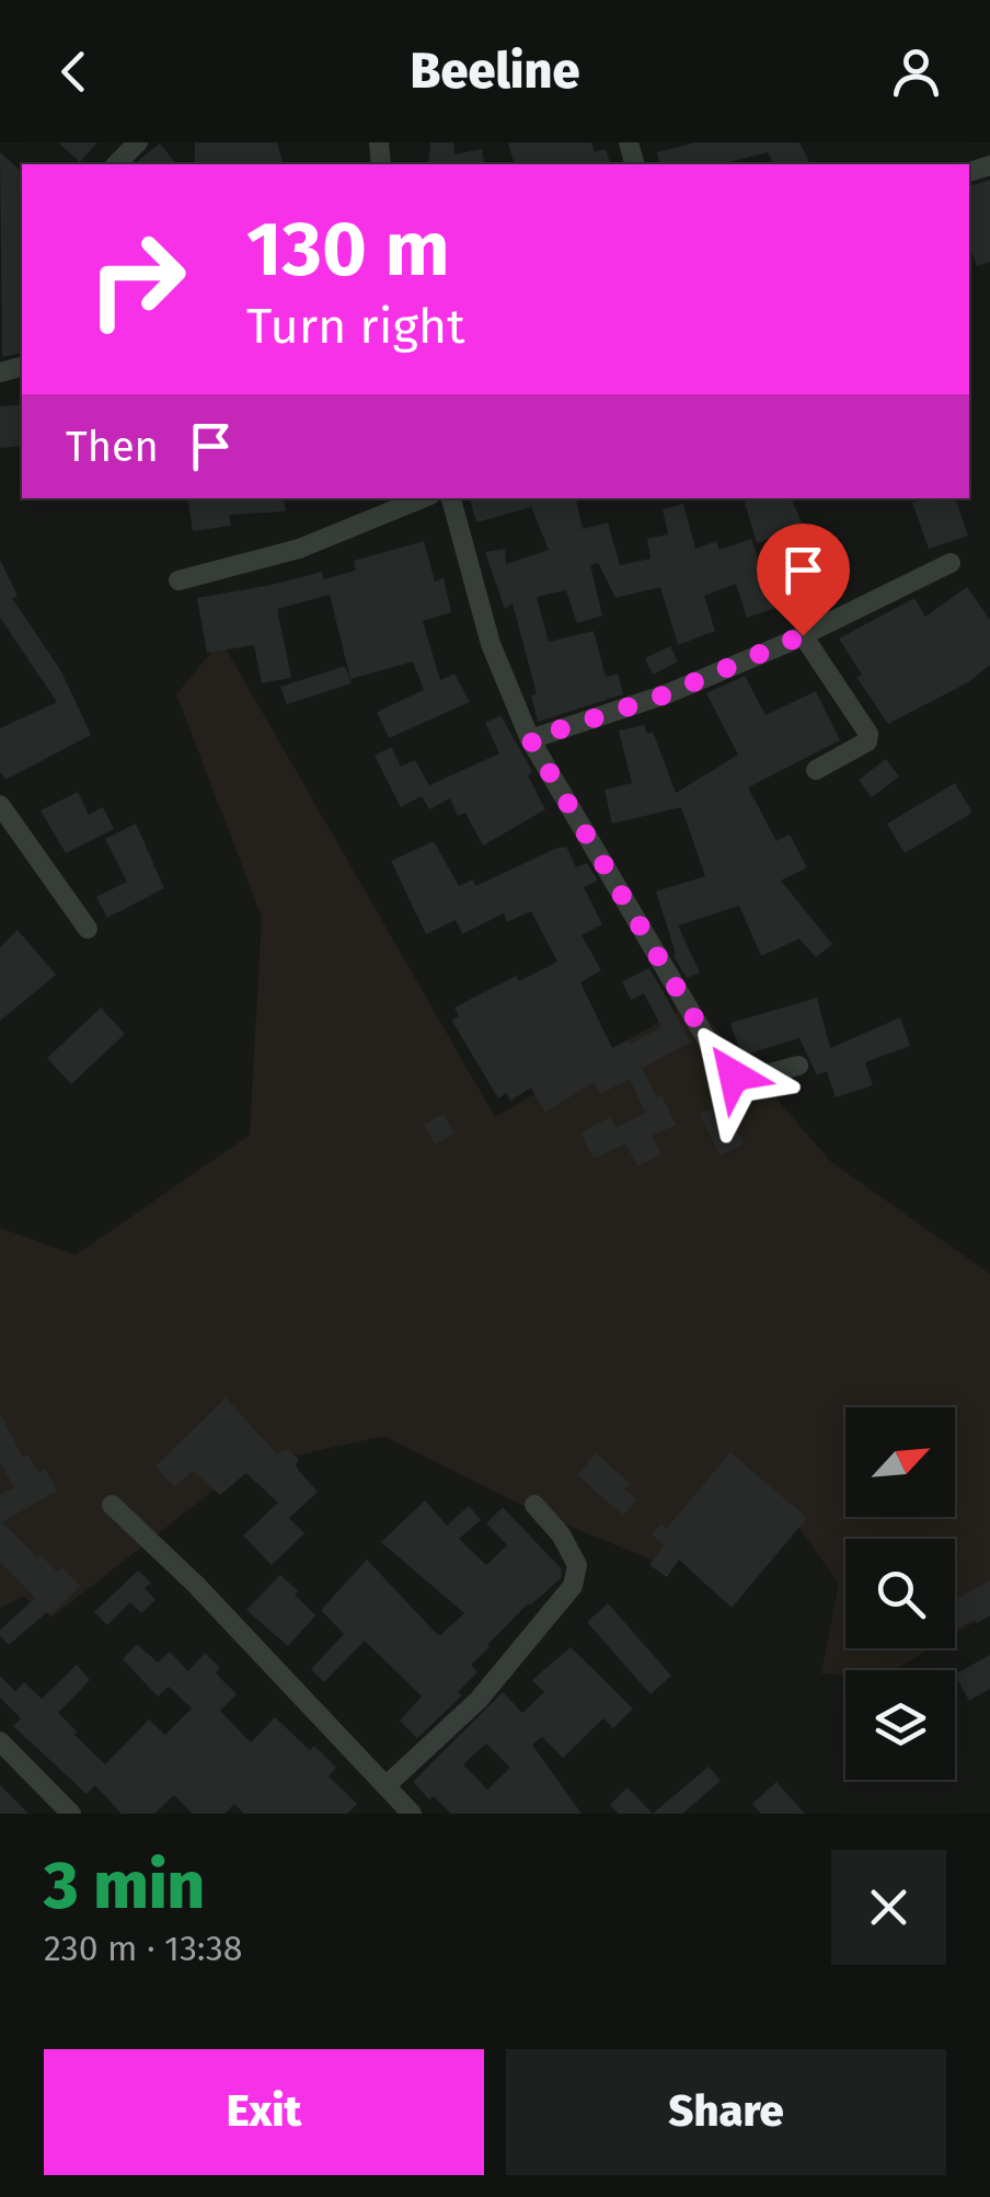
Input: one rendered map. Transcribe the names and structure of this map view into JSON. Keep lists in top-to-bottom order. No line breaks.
{"north":"top right","page":{"header":"Beeline","turn":["130 m","Turn right"],"then":"Then","heading":["3 min","230 m · 13:38"],"buttons":["Exit","Share"]}}
